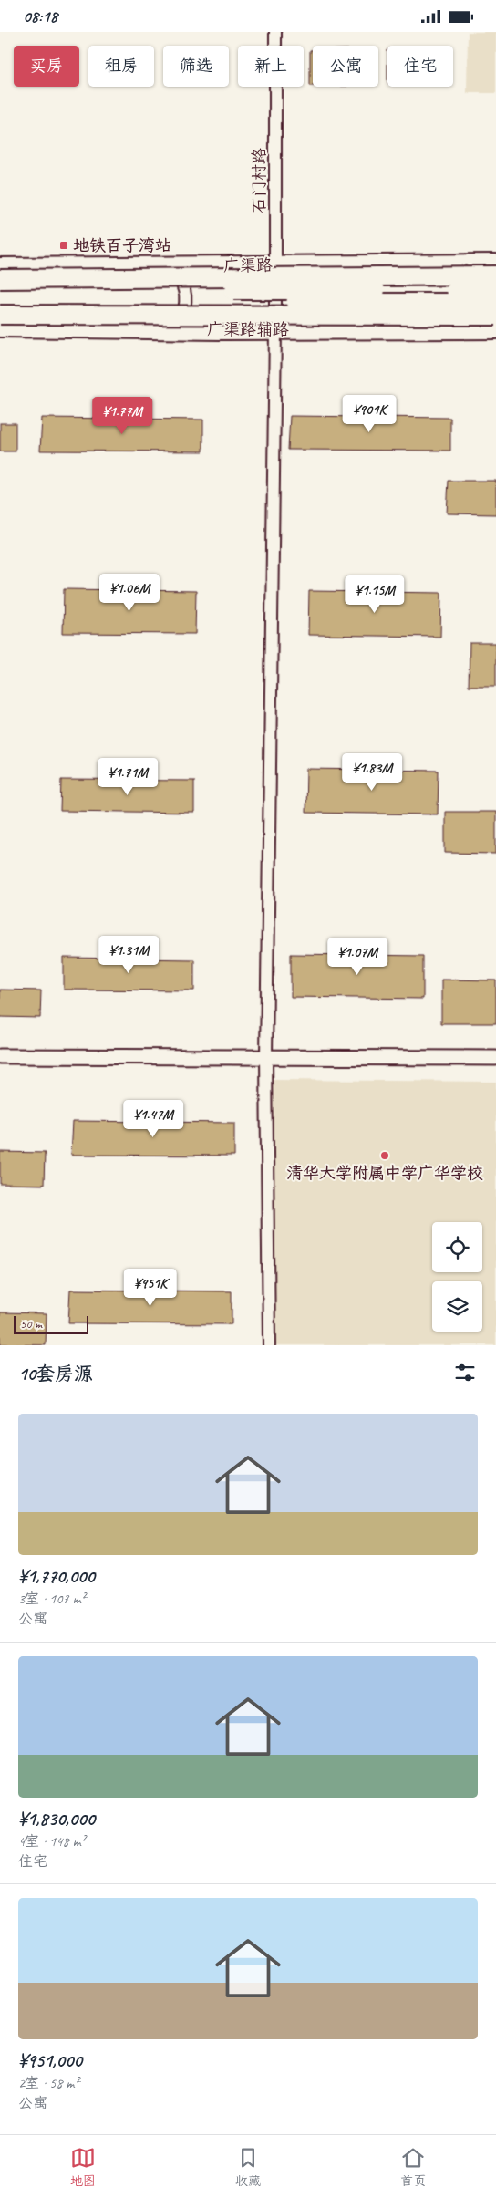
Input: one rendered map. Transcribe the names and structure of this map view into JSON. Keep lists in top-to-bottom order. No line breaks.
{"streets":{"main road":["广渠路","广渠路辅路"],"street":["石门村路"]},"crossings":[["石门村路","广渠路"],["石门村路","广渠路辅路"]],"places":{"transit":["地铁百子湾站"],"other":["清华大学附属中学广华学校"]},"scale_bar":"50 m","page":{"status":"08:18","chip":["买房","租房","筛选","新上","公寓","住宅"],"price":["¥901K","¥1.77M","¥1.06M","¥1.15M","¥1.83M","¥1.71M","¥1.31M","¥1.07M","¥1.47M","¥951K"],"scale":"50 m","heading":"10套房源","list":[{"name":"¥1,770,000","note":"3室 · 107 m² · 公寓"},{"name":"¥1,830,000","note":"4室 · 148 m² · 住宅"},{"name":"¥951,000","note":"2室 · 58 m² · 公寓"}],"tabs":["地图","收藏","首页"]}}
